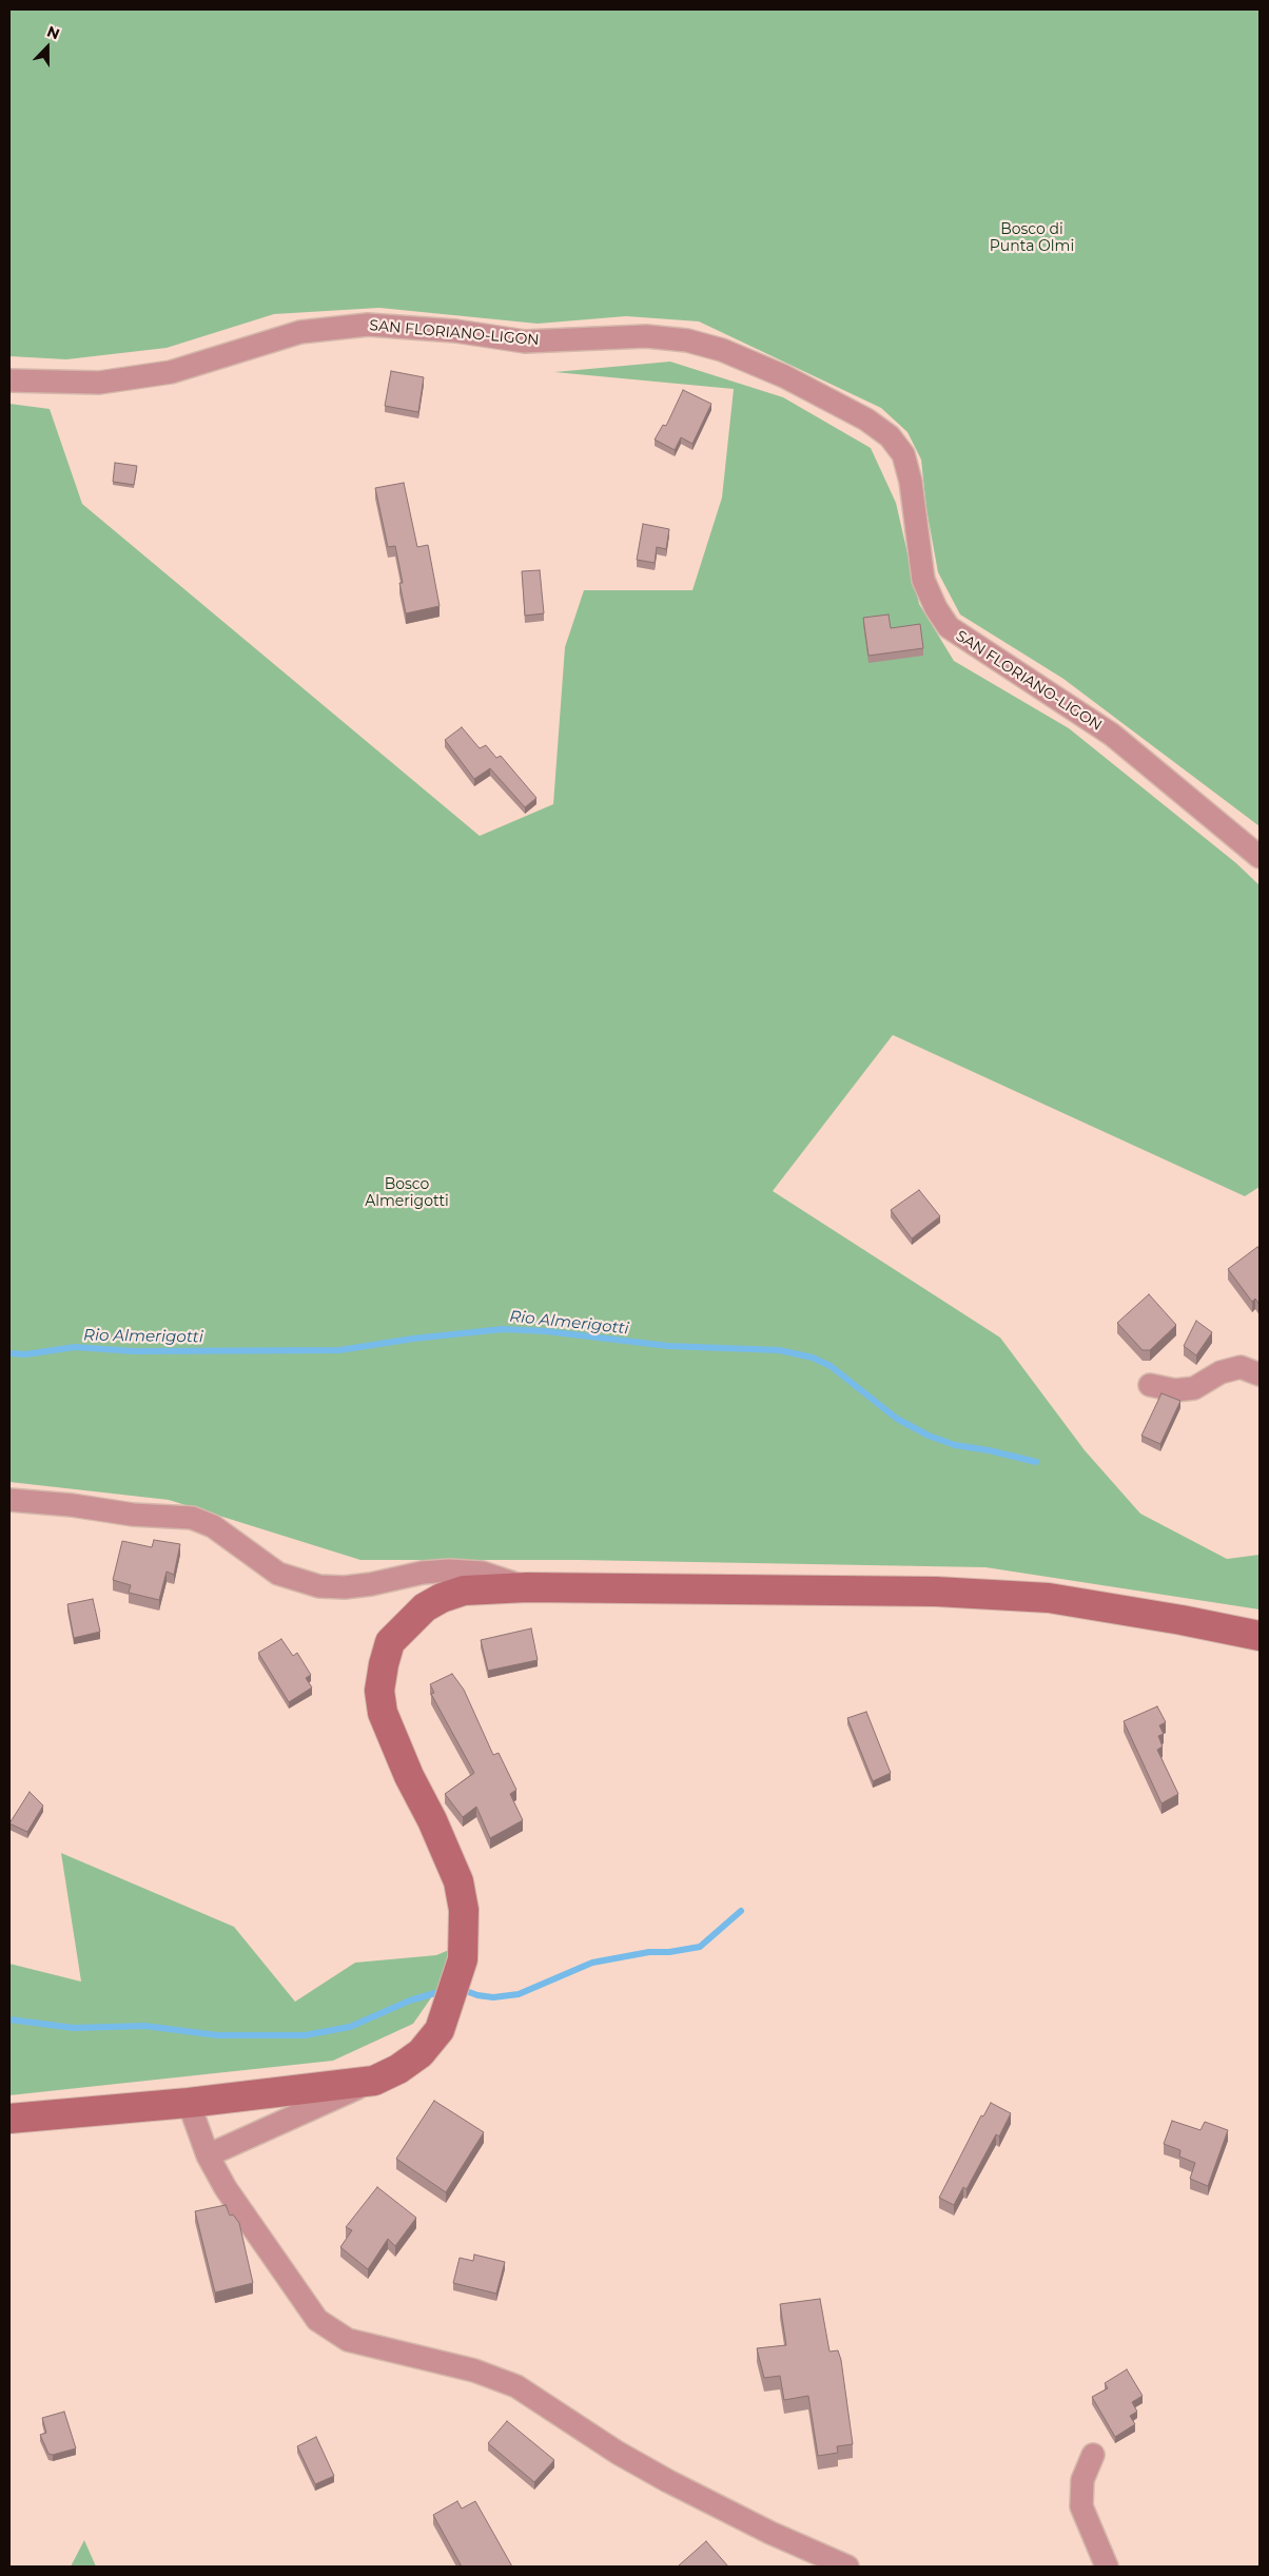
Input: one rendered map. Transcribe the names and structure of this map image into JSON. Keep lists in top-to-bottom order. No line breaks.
{"streets":{"street":["SAN FLORIANO-LIGON"]},"water":["Rio Almerigotti"],"parks":["Bosco di Punta Olmi","Bosco Almerigotti"],"north":"top"}
